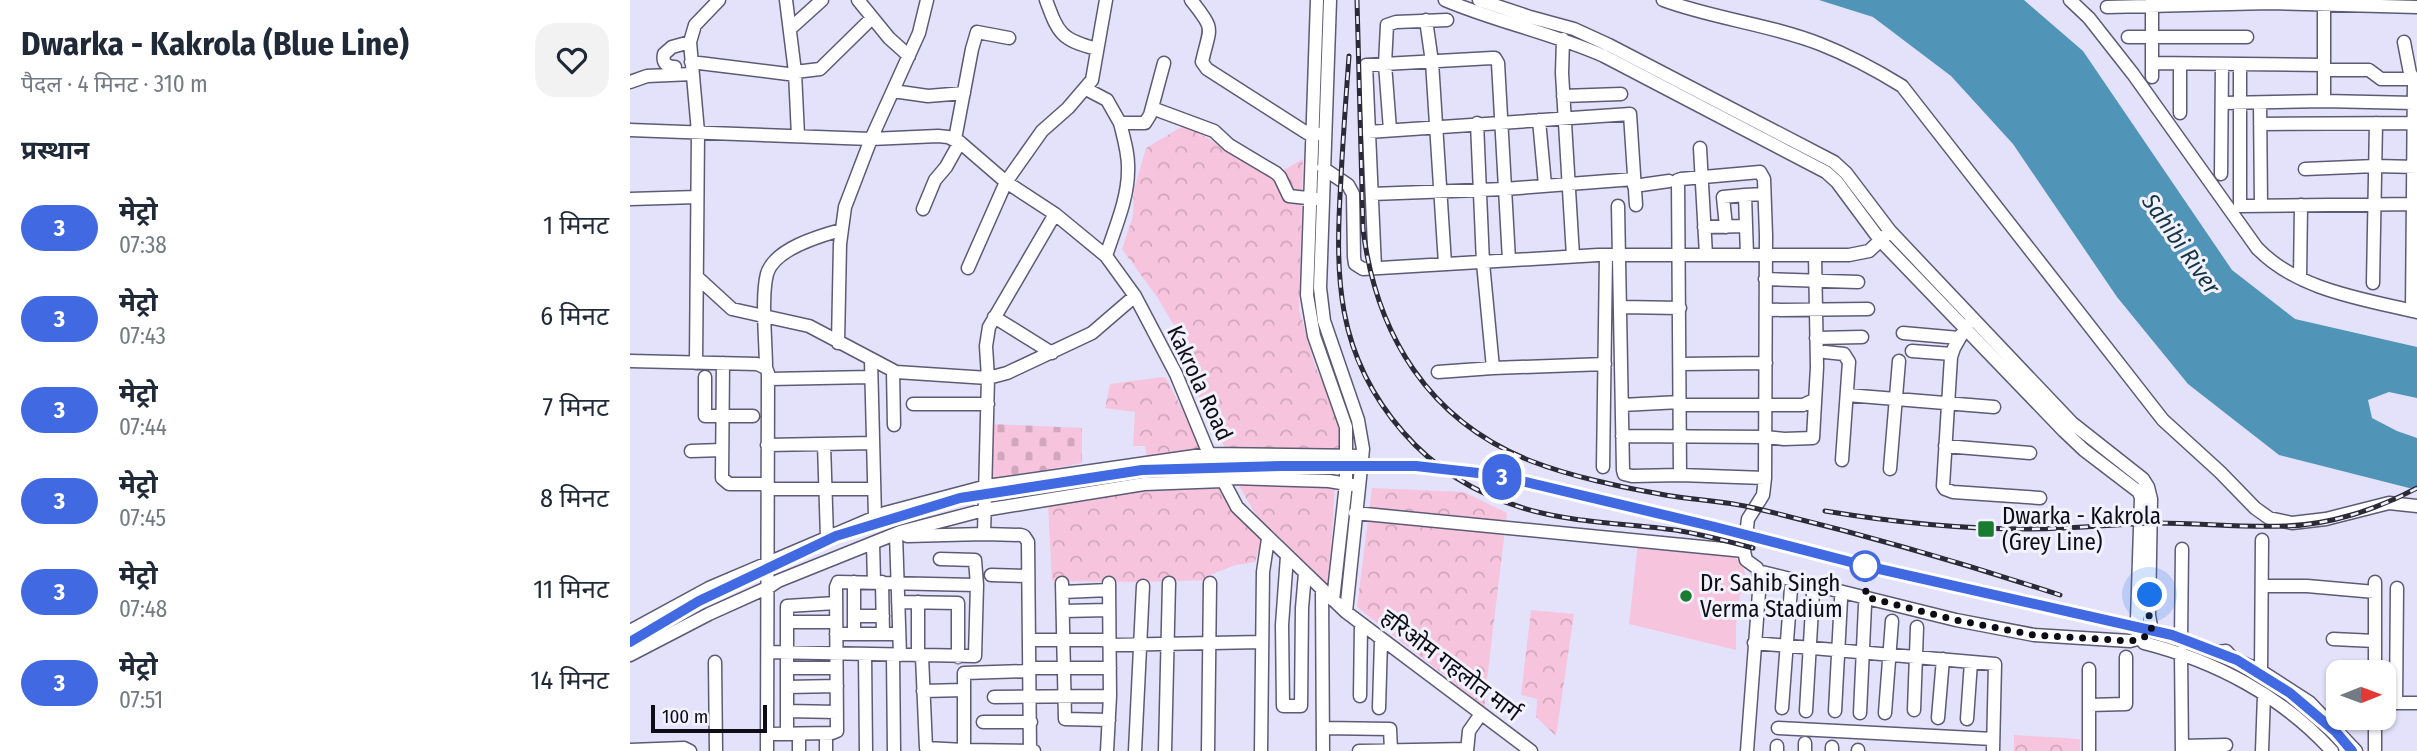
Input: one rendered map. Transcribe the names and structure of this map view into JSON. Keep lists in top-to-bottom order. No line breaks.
{"streets":{"street":["Kakrola Road","हरिओम गहलोत मार्ग"]},"crossings":[["Kakrola Road","हरिओम गहलोत मार्ग"]],"water":["Sahibi River"],"places":{"transit":["Dwarka - Kakrola (Grey Line)"],"other":["Dr. Sahib Singh Verma Stadium"]},"lines":["metro line 3"],"scale_bar":"100 m","north":"right","page":{"heading":[["Dwarka - Kakrola (Blue Line)","पैदल · 4 मिनट · 310 m"],"प्रस्थान"],"on_map":"3","list":[{"mark":"3","name":"मेट्रो","note":"07:38","value":"1 मिनट"},{"mark":"3","name":"मेट्रो","note":"07:43","value":"6 मिनट"},{"mark":"3","name":"मेट्रो","note":"07:44","value":"7 मिनट"},{"mark":"3","name":"मेट्रो","note":"07:45","value":"8 मिनट"},{"mark":"3","name":"मेट्रो","note":"07:48","value":"11 मिनट"},{"mark":"3","name":"मेट्रो","note":"07:51","value":"14 मिनट"}],"scale":"100 m"}}
